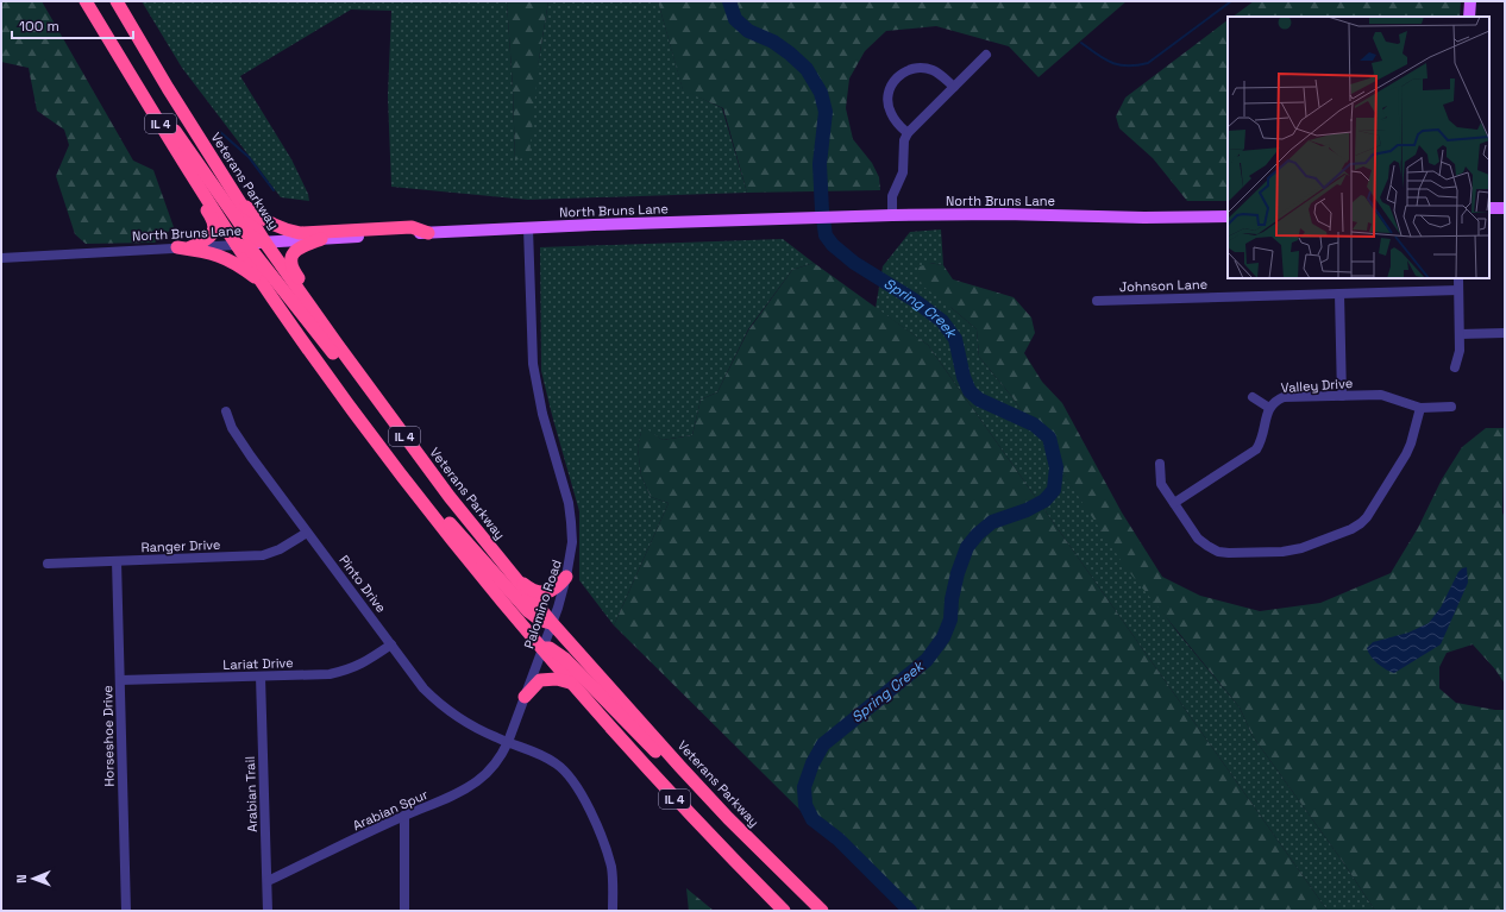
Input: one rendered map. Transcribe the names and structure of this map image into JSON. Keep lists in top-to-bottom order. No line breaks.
{"streets":{"highway":["IL 4","Veterans Parkway"],"main road":["North Bruns Lane"],"street":["Johnson Lane","Valley Drive","Ranger Drive","Pinto Drive","Palomino Road","Lariat Drive","Horseshoe Drive","Arabian Trail","Arabian Spur"]},"crossings":[["IL 4","North Bruns Lane"],["IL 4","Palomino Road"],["Veterans Parkway","North Bruns Lane"],["Veterans Parkway","Palomino Road"],["North Bruns Lane","Palomino Road"],["Ranger Drive","Pinto Drive"],["Ranger Drive","Horseshoe Drive"],["Pinto Drive","Palomino Road"],["Pinto Drive","Lariat Drive"],["Pinto Drive","Arabian Spur"],["Palomino Road","Arabian Spur"],["Lariat Drive","Horseshoe Drive"],["Lariat Drive","Arabian Trail"],["Arabian Trail","Arabian Spur"]],"water":["Spring Creek"],"scale_bar":"100 m","north":"left"}
